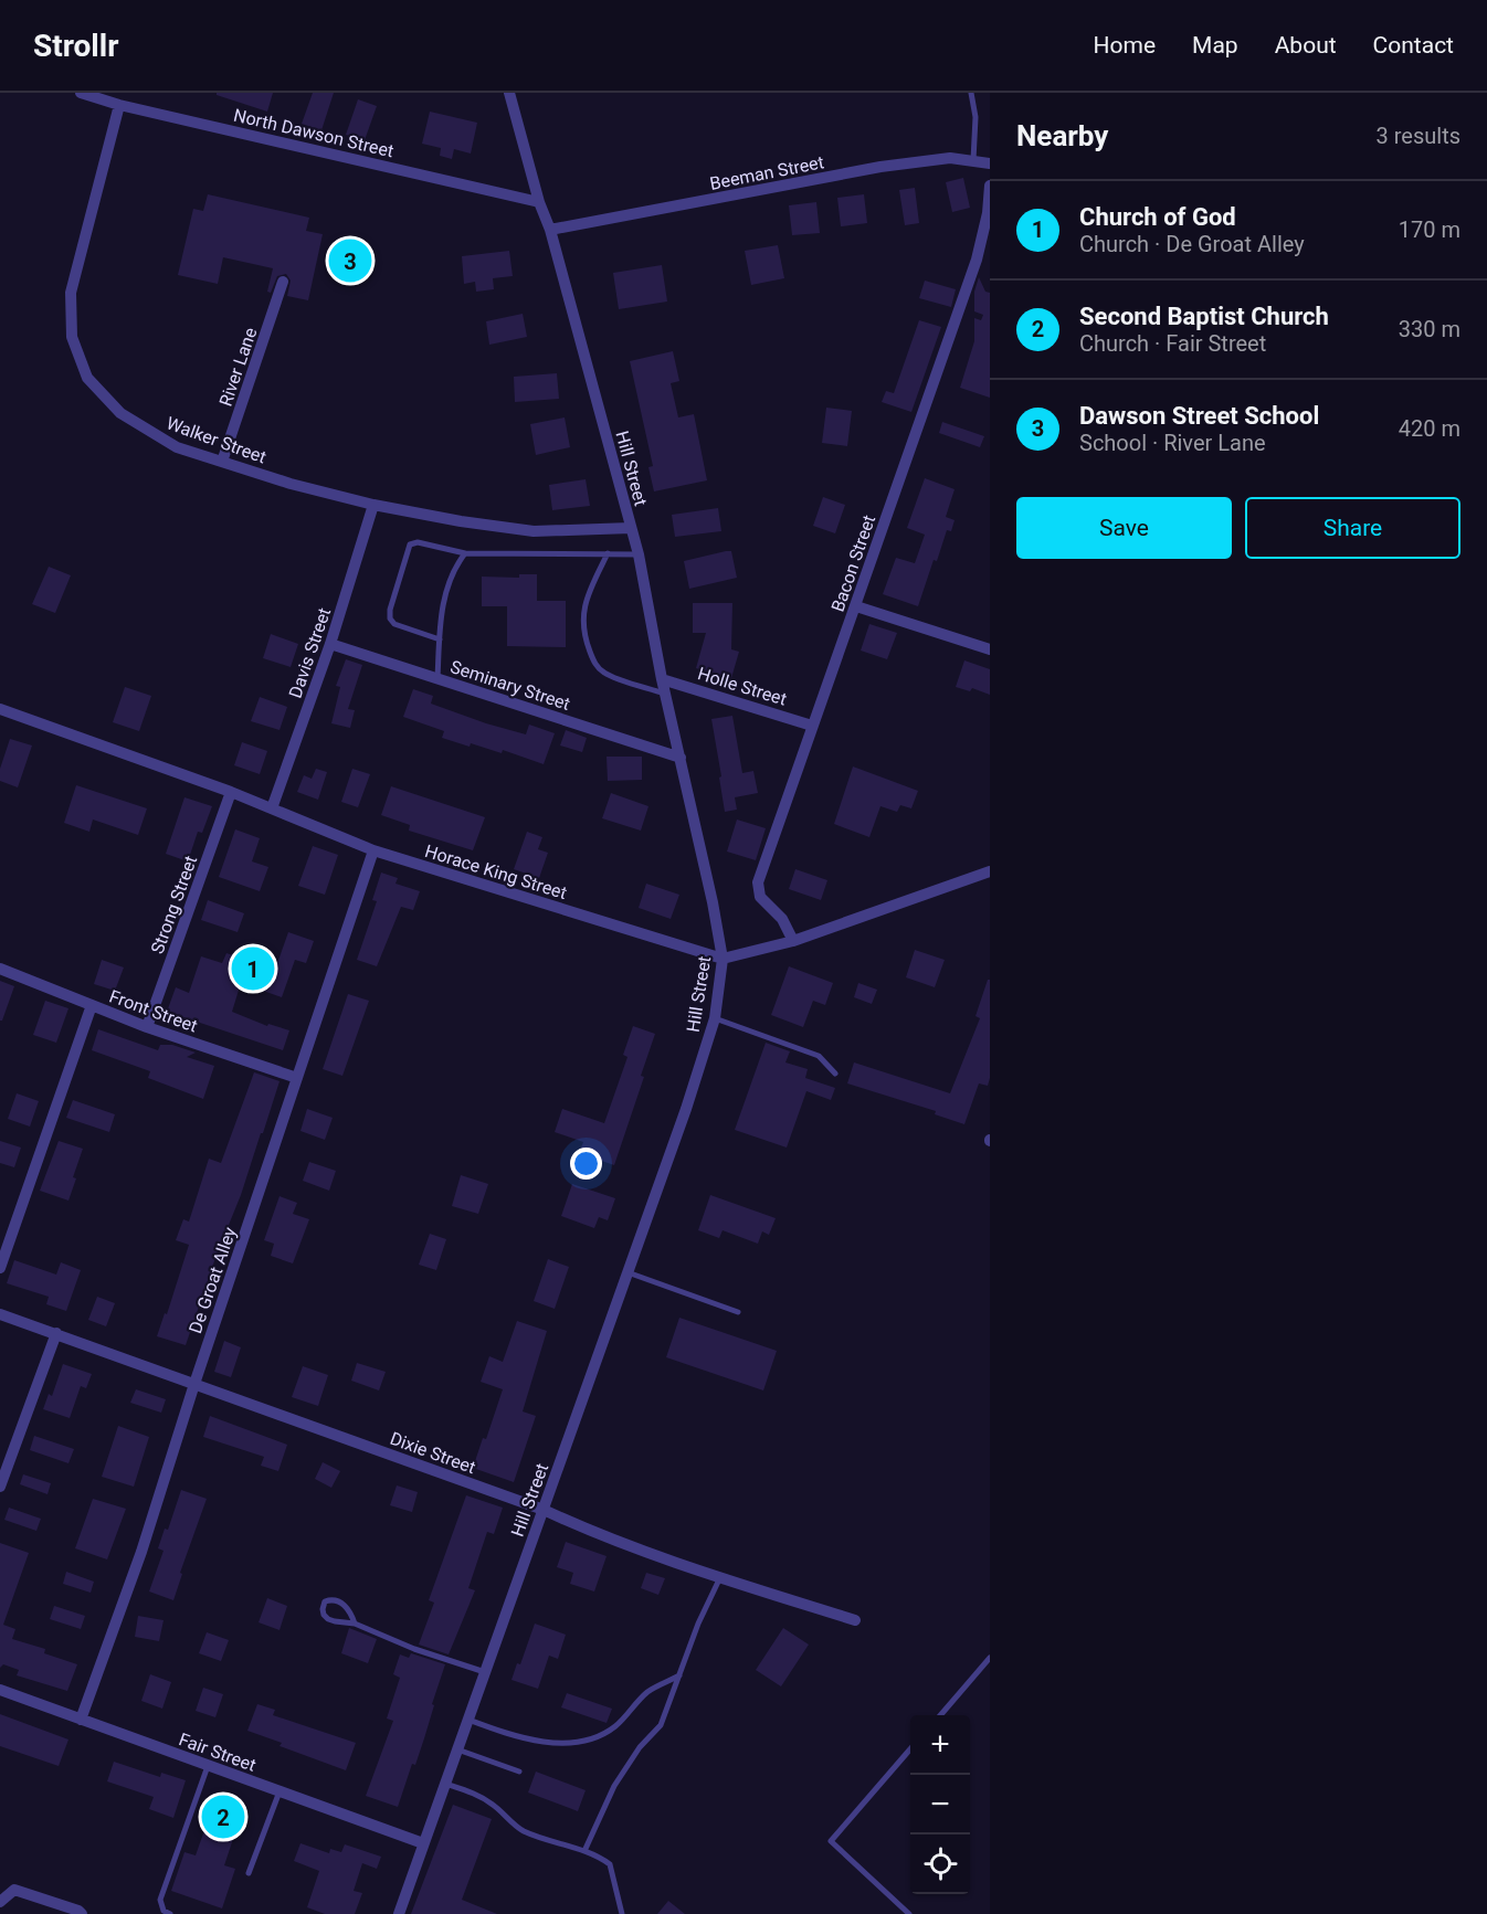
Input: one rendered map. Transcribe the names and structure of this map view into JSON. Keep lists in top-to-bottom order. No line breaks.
{"streets":{"street":["North Dawson Street","Beeman Street","River Lane","Walker Street","Hill Street","Bacon Street","Davis Street","Seminary Street","Holle Street","Horace King Street","Strong Street","Front Street","De Groat Alley","Dixie Street","Fair Street"]},"crossings":[["North Dawson Street","Walker Street"],["North Dawson Street","Hill Street"],["Beeman Street","Hill Street"],["River Lane","Walker Street"],["Walker Street","Hill Street"],["Walker Street","Davis Street"],["Hill Street","Seminary Street"],["Hill Street","Holle Street"],["Hill Street","Horace King Street"],["Hill Street","Dixie Street"],["Hill Street","Fair Street"],["Bacon Street","Holle Street"],["Davis Street","Seminary Street"],["Davis Street","Horace King Street"],["Horace King Street","Strong Street"],["Horace King Street","De Groat Alley"],["Strong Street","Front Street"],["Front Street","De Groat Alley"],["De Groat Alley","Dixie Street"],["De Groat Alley","Fair Street"]],"page":{"header":"Strollr","nav":["Home","Map","About","Contact"],"heading":["Nearby","3 results"],"list":[{"mark":"1","name":"Church of God","note":"Church · De Groat Alley","value":"170 m"},{"mark":"2","name":"Second Baptist Church","note":"Church · Fair Street","value":"330 m"},{"mark":"3","name":"Dawson Street School","note":"School · River Lane","value":"420 m"}],"pins":["3","1","2"],"buttons":["Save","Share"],"map_buttons":["+","−"]}}
